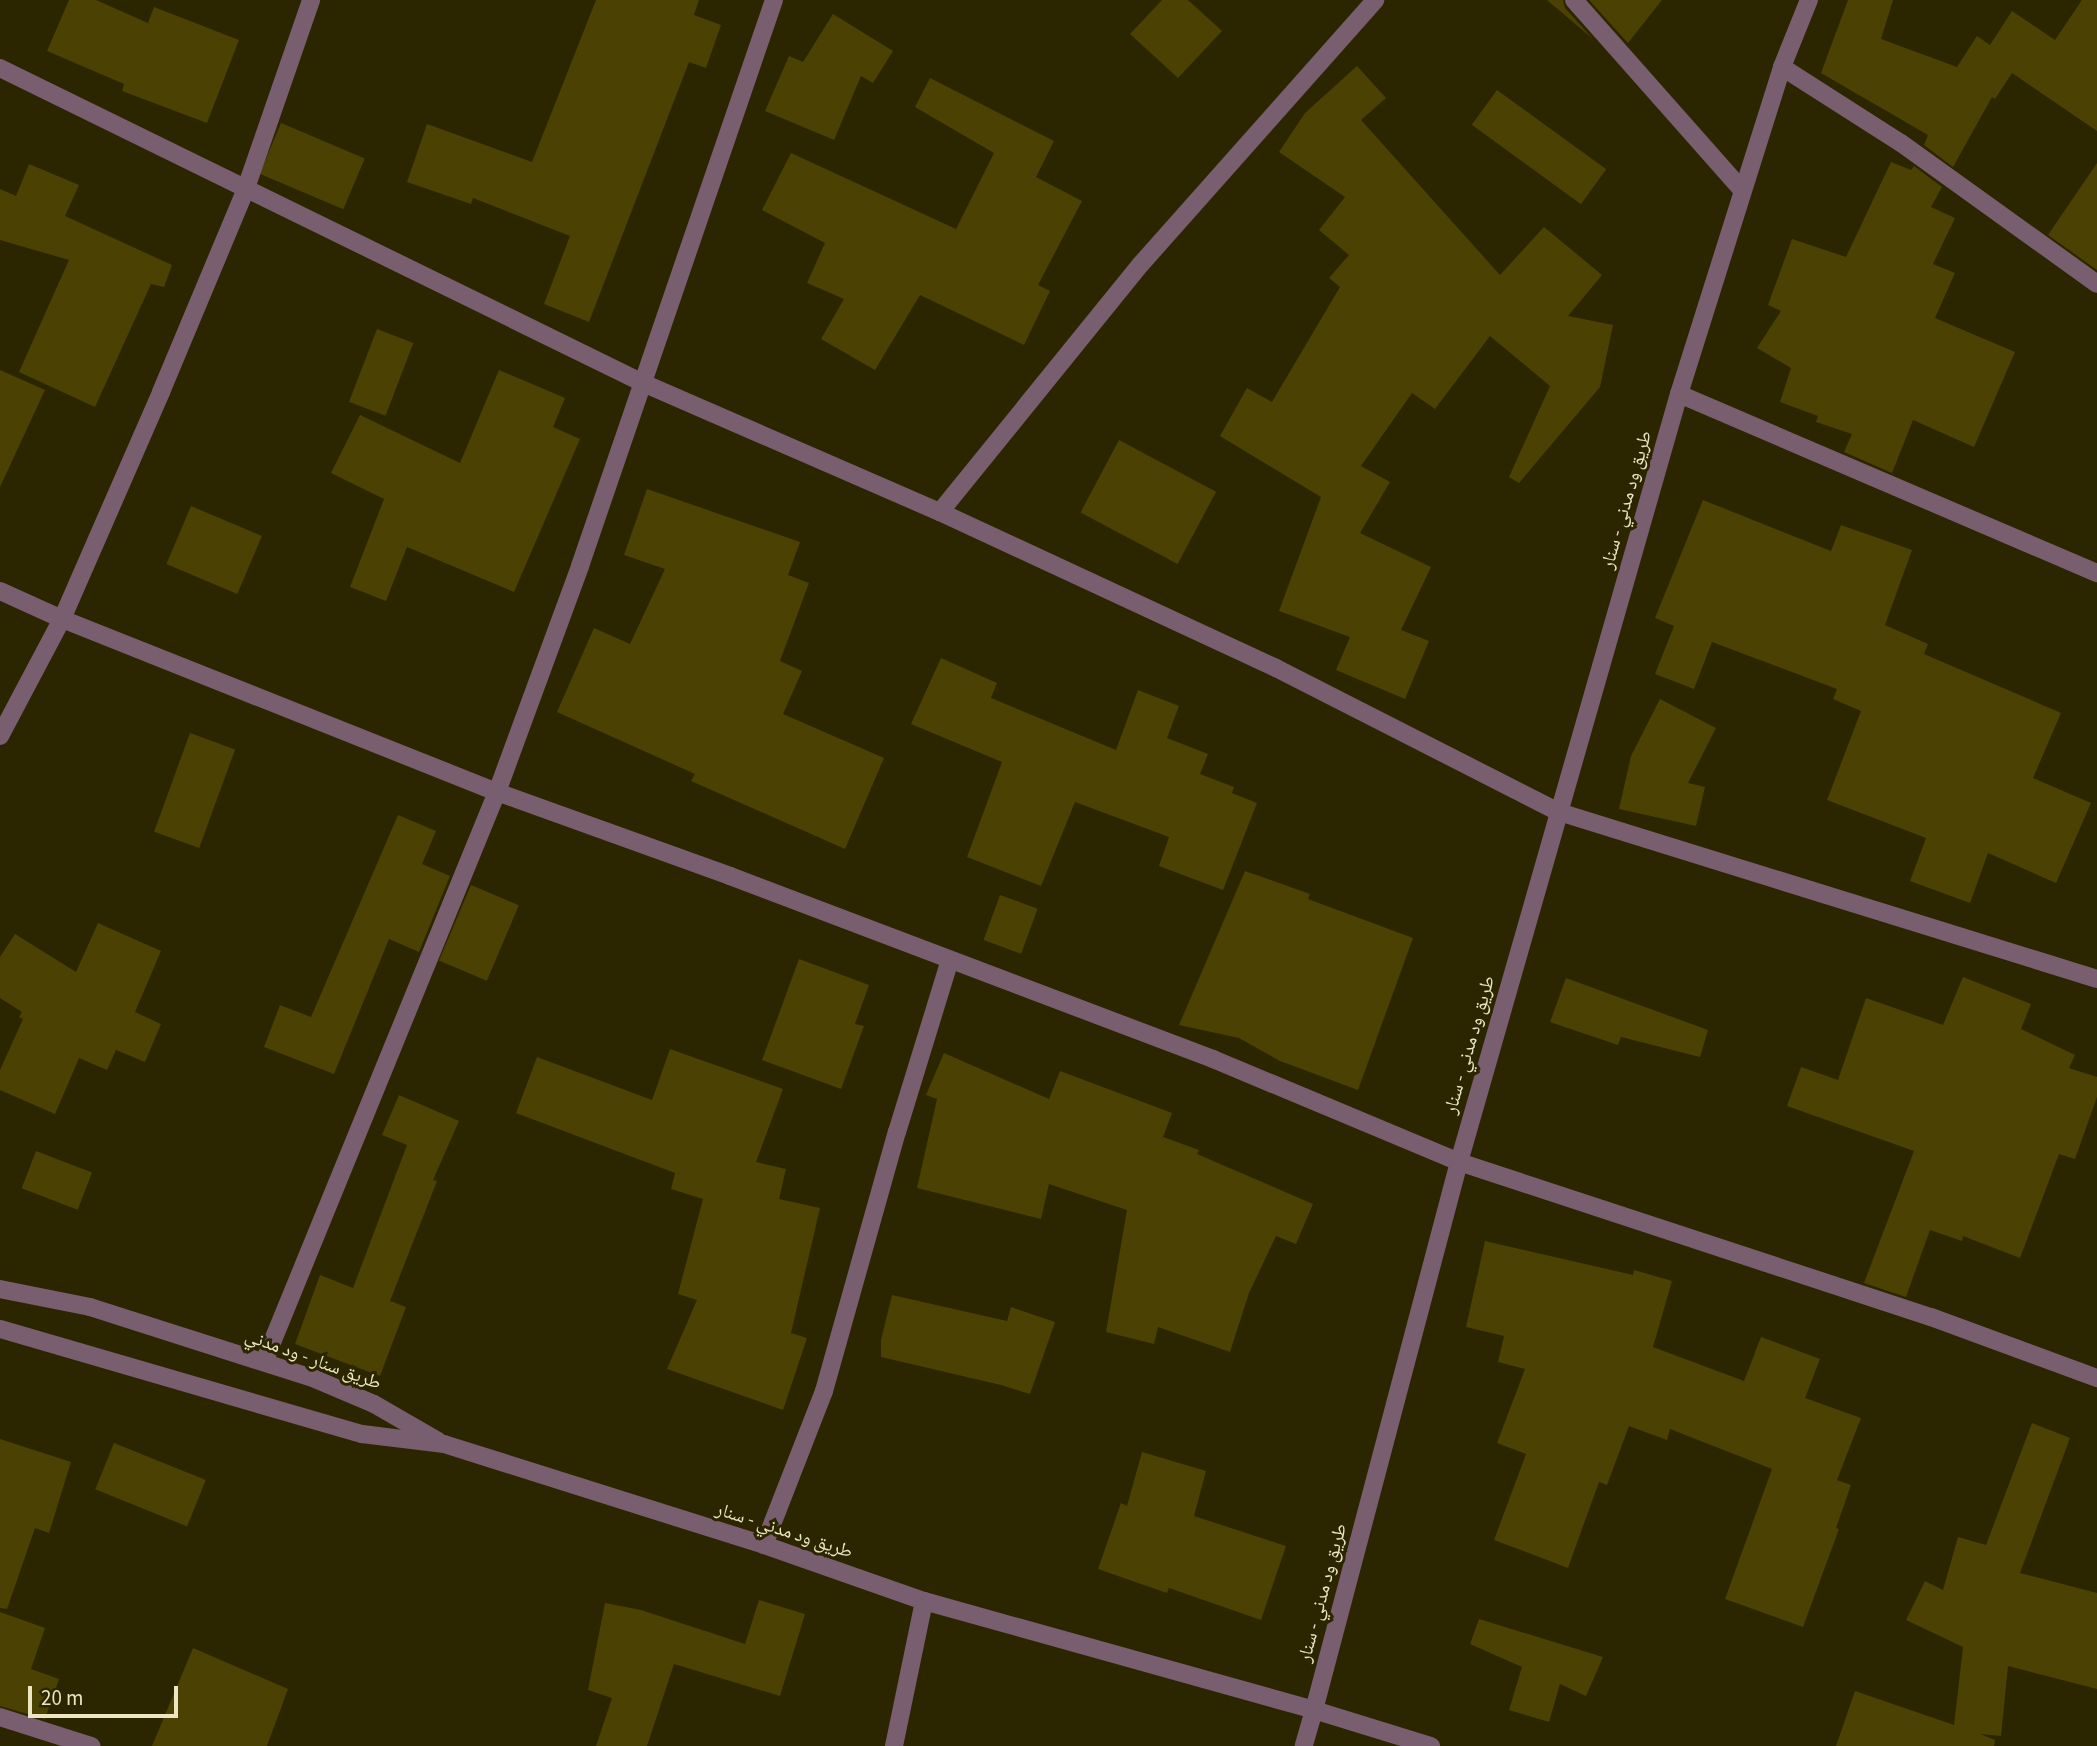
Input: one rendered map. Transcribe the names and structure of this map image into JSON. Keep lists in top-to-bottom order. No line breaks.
{"streets":{"street":["طريق ود مدني - سنار","طريق سنار - ود مدني"]},"crossings":[["طريق ود مدني - سنار","طريق سنار - ود مدني"]],"scale_bar":"20 m"}
